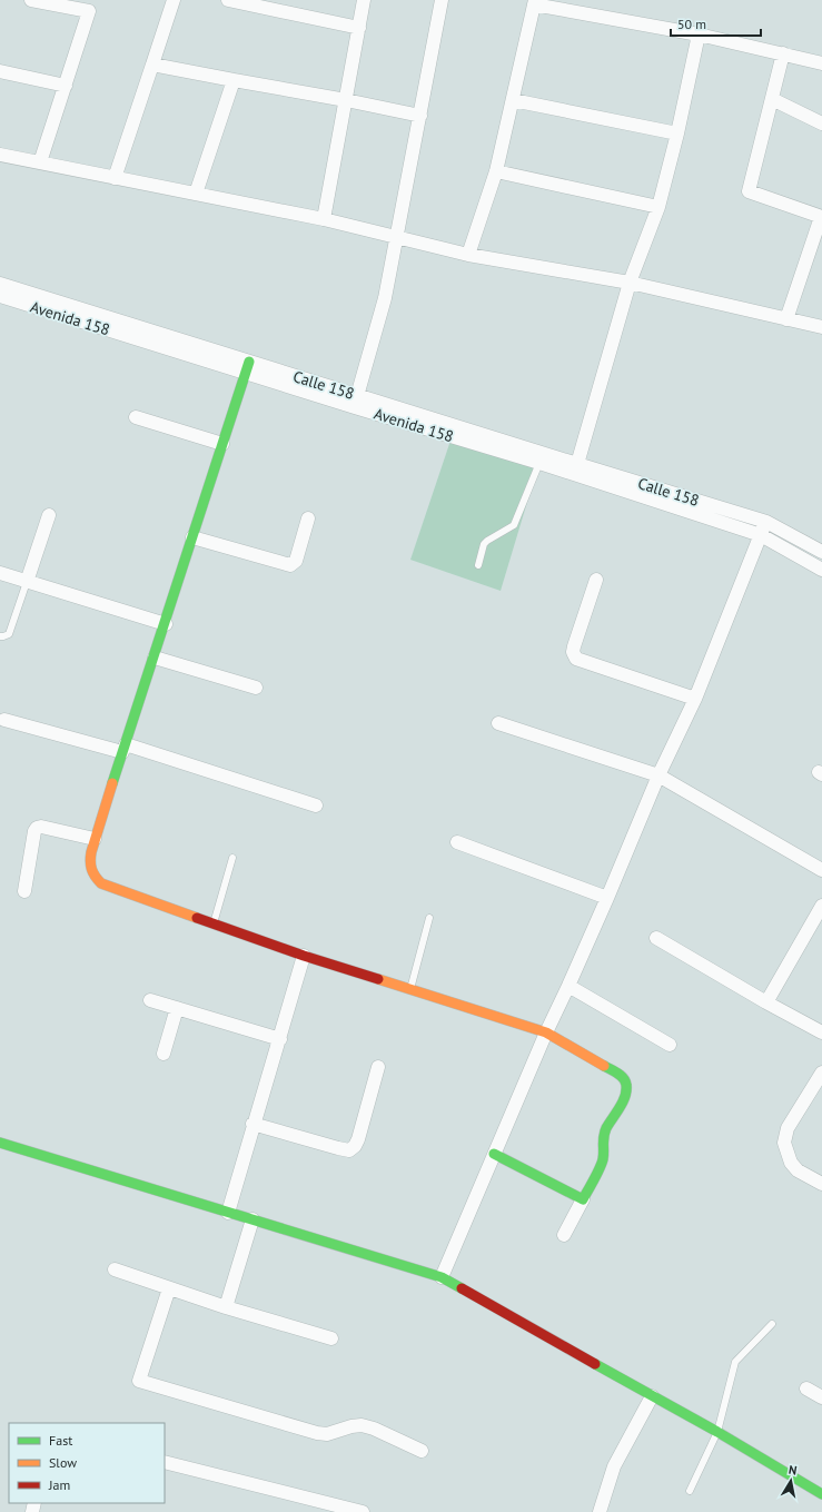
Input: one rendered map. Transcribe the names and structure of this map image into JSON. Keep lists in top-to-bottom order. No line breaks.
{"streets":{"street":["Avenida 158","Calle 158"]},"crossings":[["Avenida 158","Calle 158"]],"legend":["Fast","Slow","Jam"],"scale_bar":"50 m","north":"top"}
